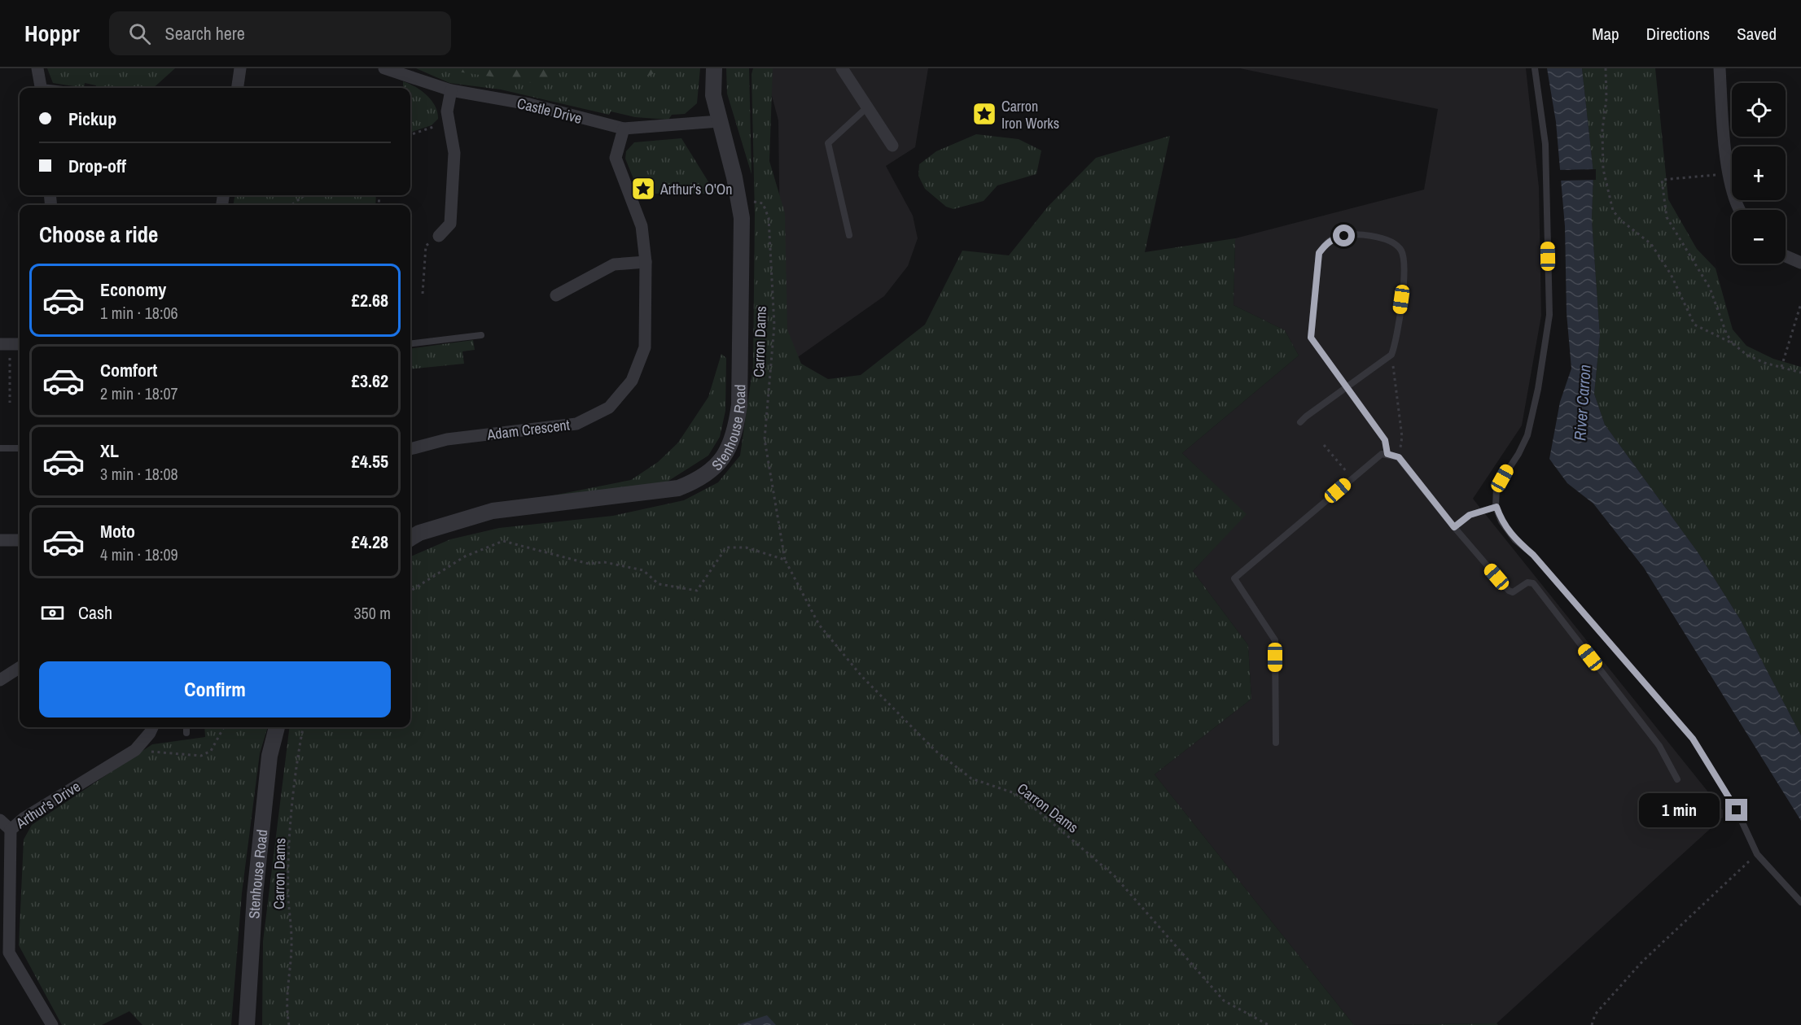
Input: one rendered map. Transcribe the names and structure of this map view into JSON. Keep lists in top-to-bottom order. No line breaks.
{"streets":{"street":["Castle Drive","Stenhouse Road","Adam Crescent","Arthur's Drive"],"path":["Carron Dams"]},"crossings":[["Castle Drive","Stenhouse Road"],["Castle Drive","Adam Crescent"]],"water":["River Carron"],"places":{"place":["Carron Iron Works","Arthur's O'On"]},"page":{"header":"Hoppr","search":"Search here","nav":["Map","Directions","Saved"],"map_buttons":["+","−"],"banner":["Pickup","Drop-off"],"heading":"Choose a ride","list":[{"name":"Economy","note":"1 min · 18:06","value":"£2.68"},{"name":"Comfort","note":"2 min · 18:07","value":"£3.62"},{"name":"XL","note":"3 min · 18:08","value":"£4.55"},{"name":"Moto","note":"4 min · 18:09","value":"£4.28"}],"pay":["Cash","350 m"],"buttons":"Confirm","bubble":"1 min"}}
